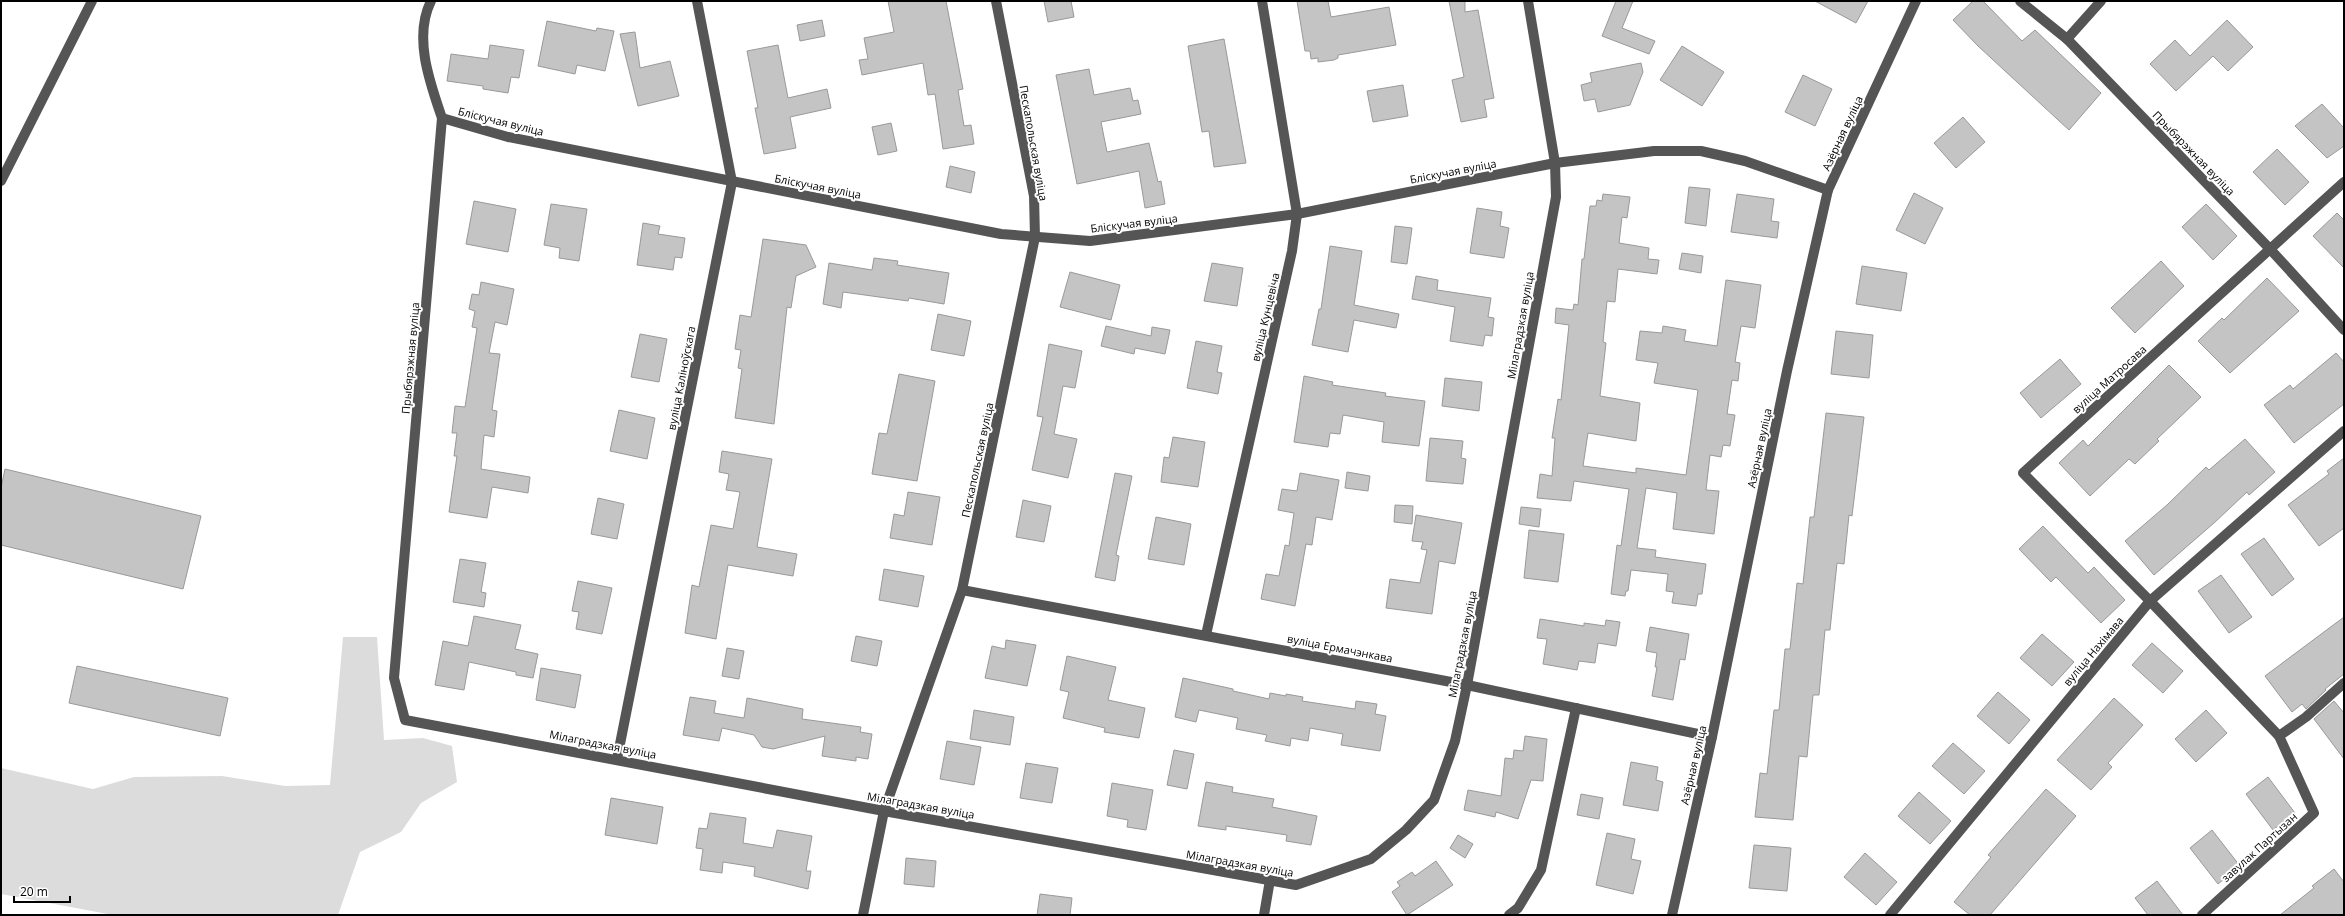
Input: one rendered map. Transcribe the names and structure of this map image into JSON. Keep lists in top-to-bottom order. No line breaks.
{"streets":{"street":["Бліскучая вуліца","Азёрная вуліца","Пескапольская вуліца","Прыбярэжная вуліца","вуліца Кунцевіча","Мілаградзкая вуліца","вуліца Каліноўскага","вуліца Матросава","вуліца Ермачэнкава","вуліца Нахімава","завулак Партызан"]},"crossings":[["Бліскучая вуліца","Азёрная вуліца"],["Бліскучая вуліца","Пескапольская вуліца"],["Бліскучая вуліца","Прыбярэжная вуліца"],["Бліскучая вуліца","вуліца Кунцевіча"],["Бліскучая вуліца","Мілаградзкая вуліца"],["Бліскучая вуліца","вуліца Каліноўскага"],["Азёрная вуліца","вуліца Ермачэнкава"],["Пескапольская вуліца","Мілаградзкая вуліца"],["Пескапольская вуліца","вуліца Ермачэнкава"],["Прыбярэжная вуліца","Мілаградзкая вуліца"],["Прыбярэжная вуліца","вуліца Матросава"],["вуліца Кунцевіча","вуліца Ермачэнкава"],["Мілаградзкая вуліца","вуліца Каліноўскага"],["Мілаградзкая вуліца","вуліца Ермачэнкава"],["вуліца Матросава","вуліца Нахімава"]],"scale_bar":"20 m"}
